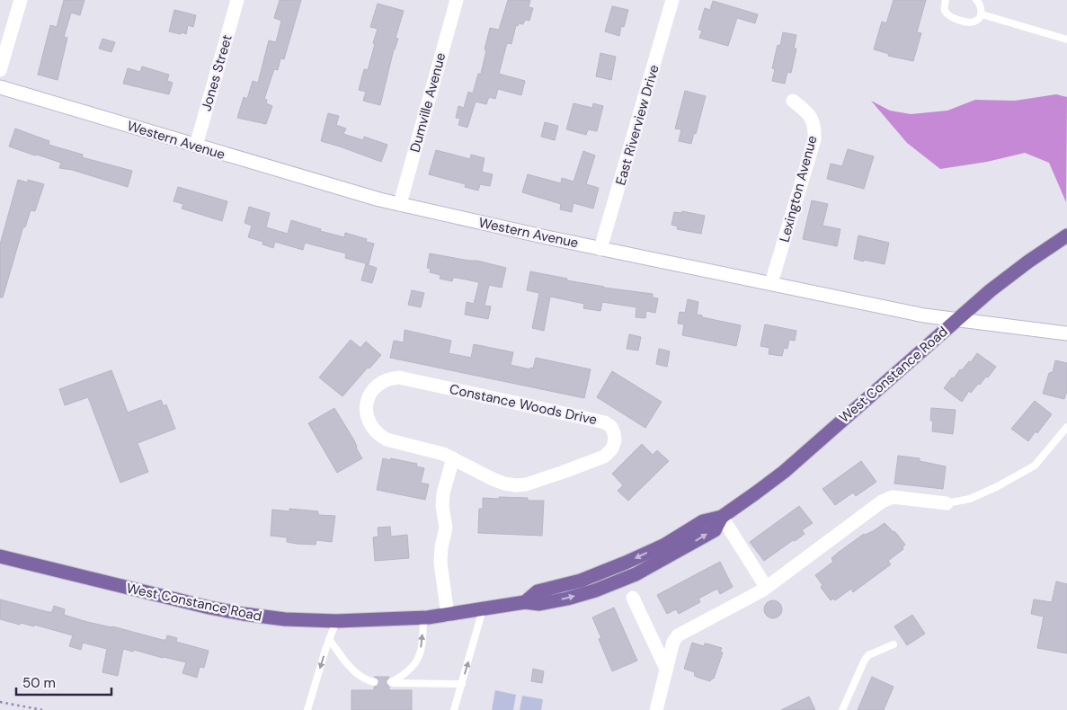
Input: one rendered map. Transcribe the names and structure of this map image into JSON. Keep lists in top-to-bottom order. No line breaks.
{"streets":{"main road":["West Constance Road"],"street":["Jones Street","Dumville Avenue","East Riverview Drive","Western Avenue","Lexington Avenue","Constance Woods Drive"]},"crossings":[["Jones Street","Western Avenue"],["Dumville Avenue","Western Avenue"],["East Riverview Drive","Western Avenue"],["Western Avenue","Lexington Avenue"],["Western Avenue","West Constance Road"]],"scale_bar":"50 m"}
